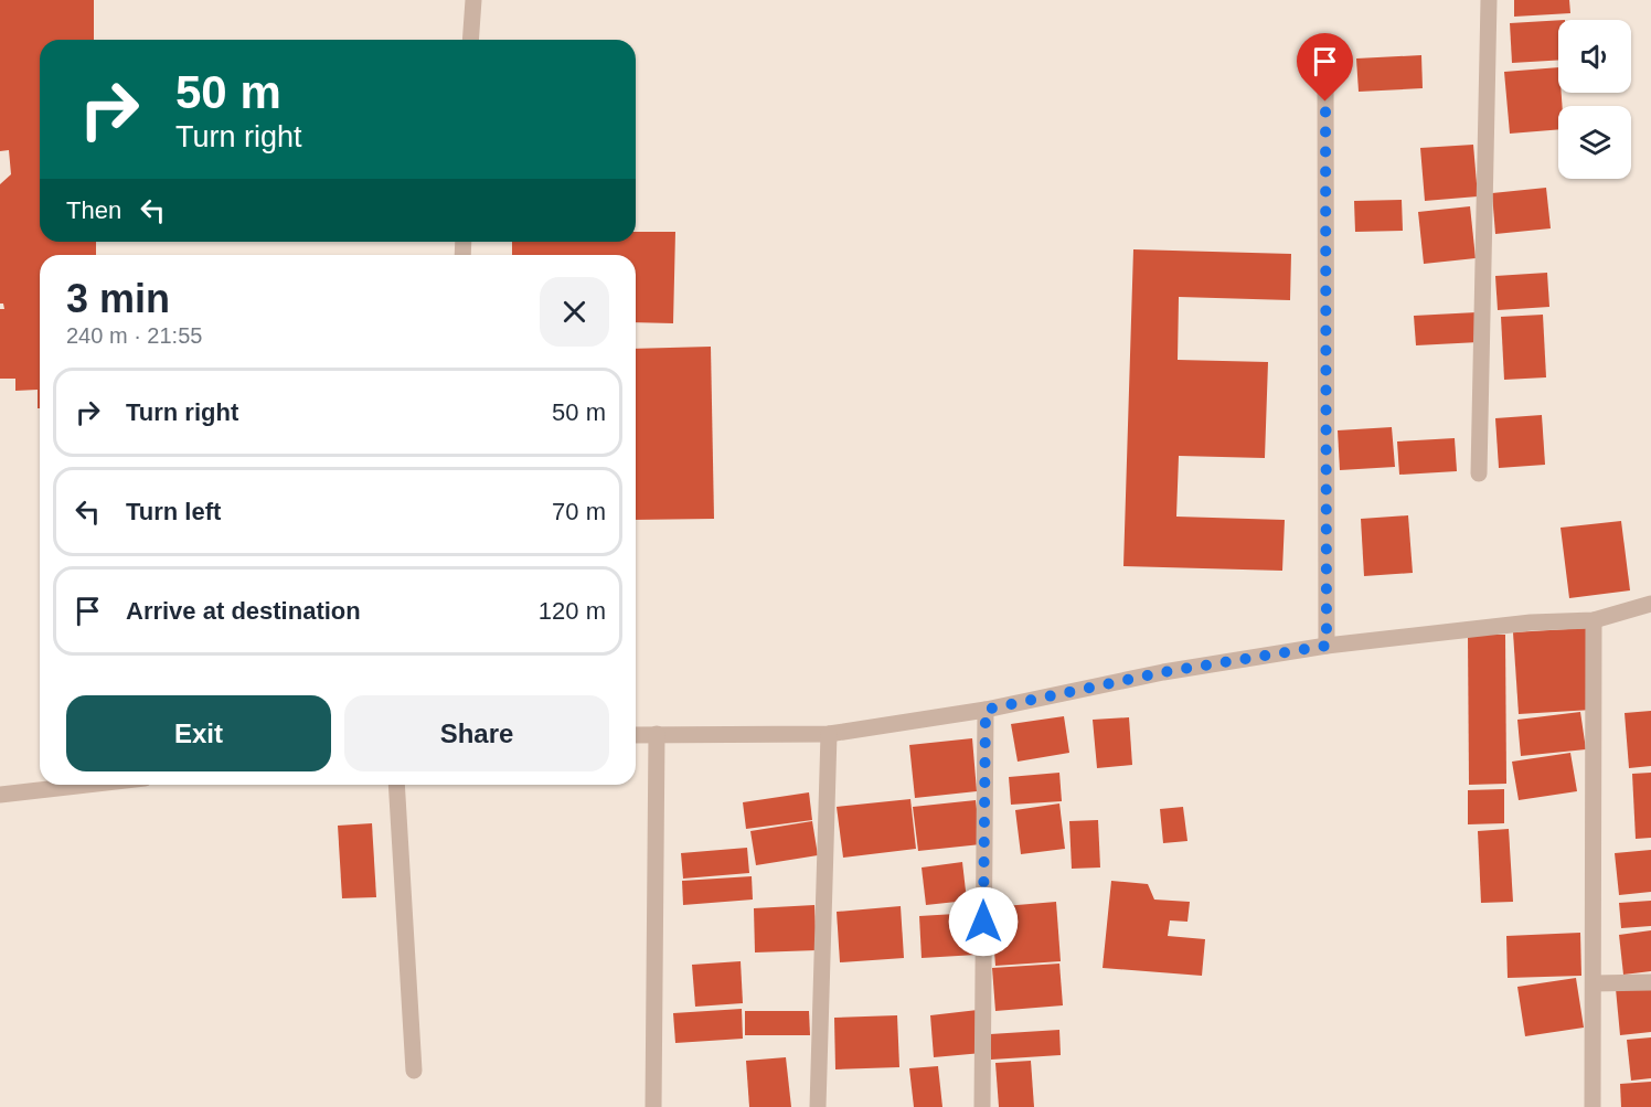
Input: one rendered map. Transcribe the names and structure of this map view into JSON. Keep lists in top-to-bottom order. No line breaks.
{"page":{"turn":["50 m","Turn right"],"then":"Then","heading":["3 min","240 m · 21:55"],"list":[{"name":"Turn right","value":"50 m"},{"name":"Turn left","value":"70 m"},{"name":"Arrive at destination","value":"120 m"}],"buttons":["Exit","Share"]}}
